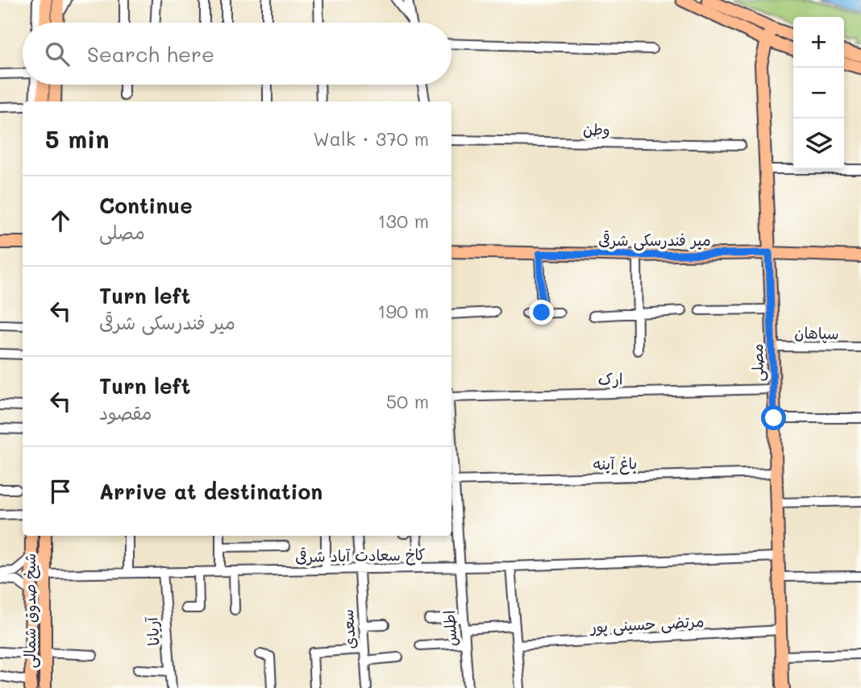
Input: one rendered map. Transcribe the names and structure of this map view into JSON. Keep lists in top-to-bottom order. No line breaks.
{"streets":{"main road":["میر فندرسکی شرقی","مصلی","شیخ صدوق شمالی"],"street":["وطن","سپاهان","ارک","باغ آینه","کاخ سعادت آباد شرقی","مرتضی حسینی پور","اطلس","سعدی","آریانا"]},"crossings":[["میر فندرسکی شرقی","مصلی"],["سپاهان","مصلی"],["مصلی","ارک"],["مصلی","باغ آینه"],["مصلی","کاخ سعادت آباد شرقی"],["مصلی","مرتضی حسینی پور"],["باغ آینه","اطلس"],["کاخ سعادت آباد شرقی","شیخ صدوق شمالی"],["کاخ سعادت آباد شرقی","اطلس"],["کاخ سعادت آباد شرقی","سعدی"],["کاخ سعادت آباد شرقی","آریانا"]],"page":{"map_buttons":["+","−"],"search":"Search here","heading":["5 min","Walk · 370 m"],"list":[["Continue","مصلی","130 m"],["Turn left","میر فندرسکی شرقی","190 m"],["Turn left","مقصود","50 m"],"Arrive at destination"]}}
